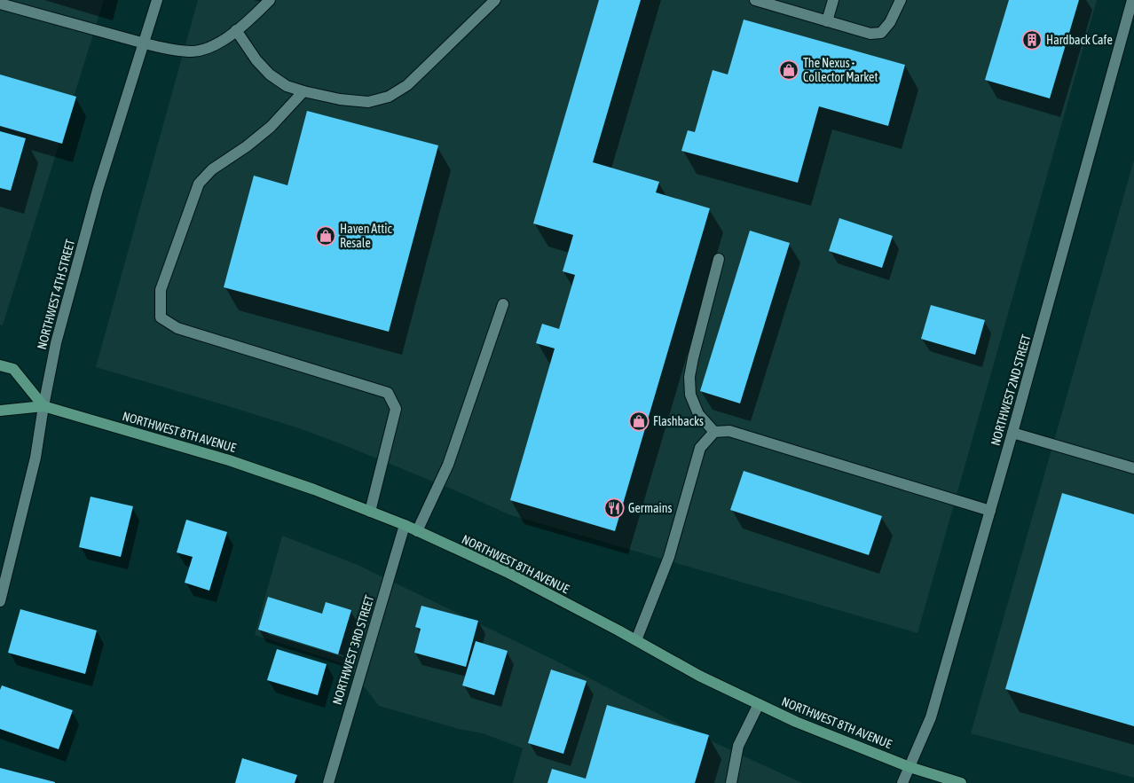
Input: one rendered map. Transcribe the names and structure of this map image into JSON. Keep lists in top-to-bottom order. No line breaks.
{"streets":{"main road":["NORTHWEST 8TH AVENUE"],"street":["NORTHWEST 4TH STREET","NORTHWEST 2ND STREET","NORTHWEST 3RD STREET"]},"crossings":[["NORTHWEST 4TH STREET","NORTHWEST 8TH AVENUE"],["NORTHWEST 2ND STREET","NORTHWEST 8TH AVENUE"],["NORTHWEST 8TH AVENUE","NORTHWEST 3RD STREET"]],"places":{"building":["Hardback Cafe"],"shop":["The Nexus - Collector Market","Haven Attic Resale","Flashbacks"],"restaurant":["Germains"]}}
